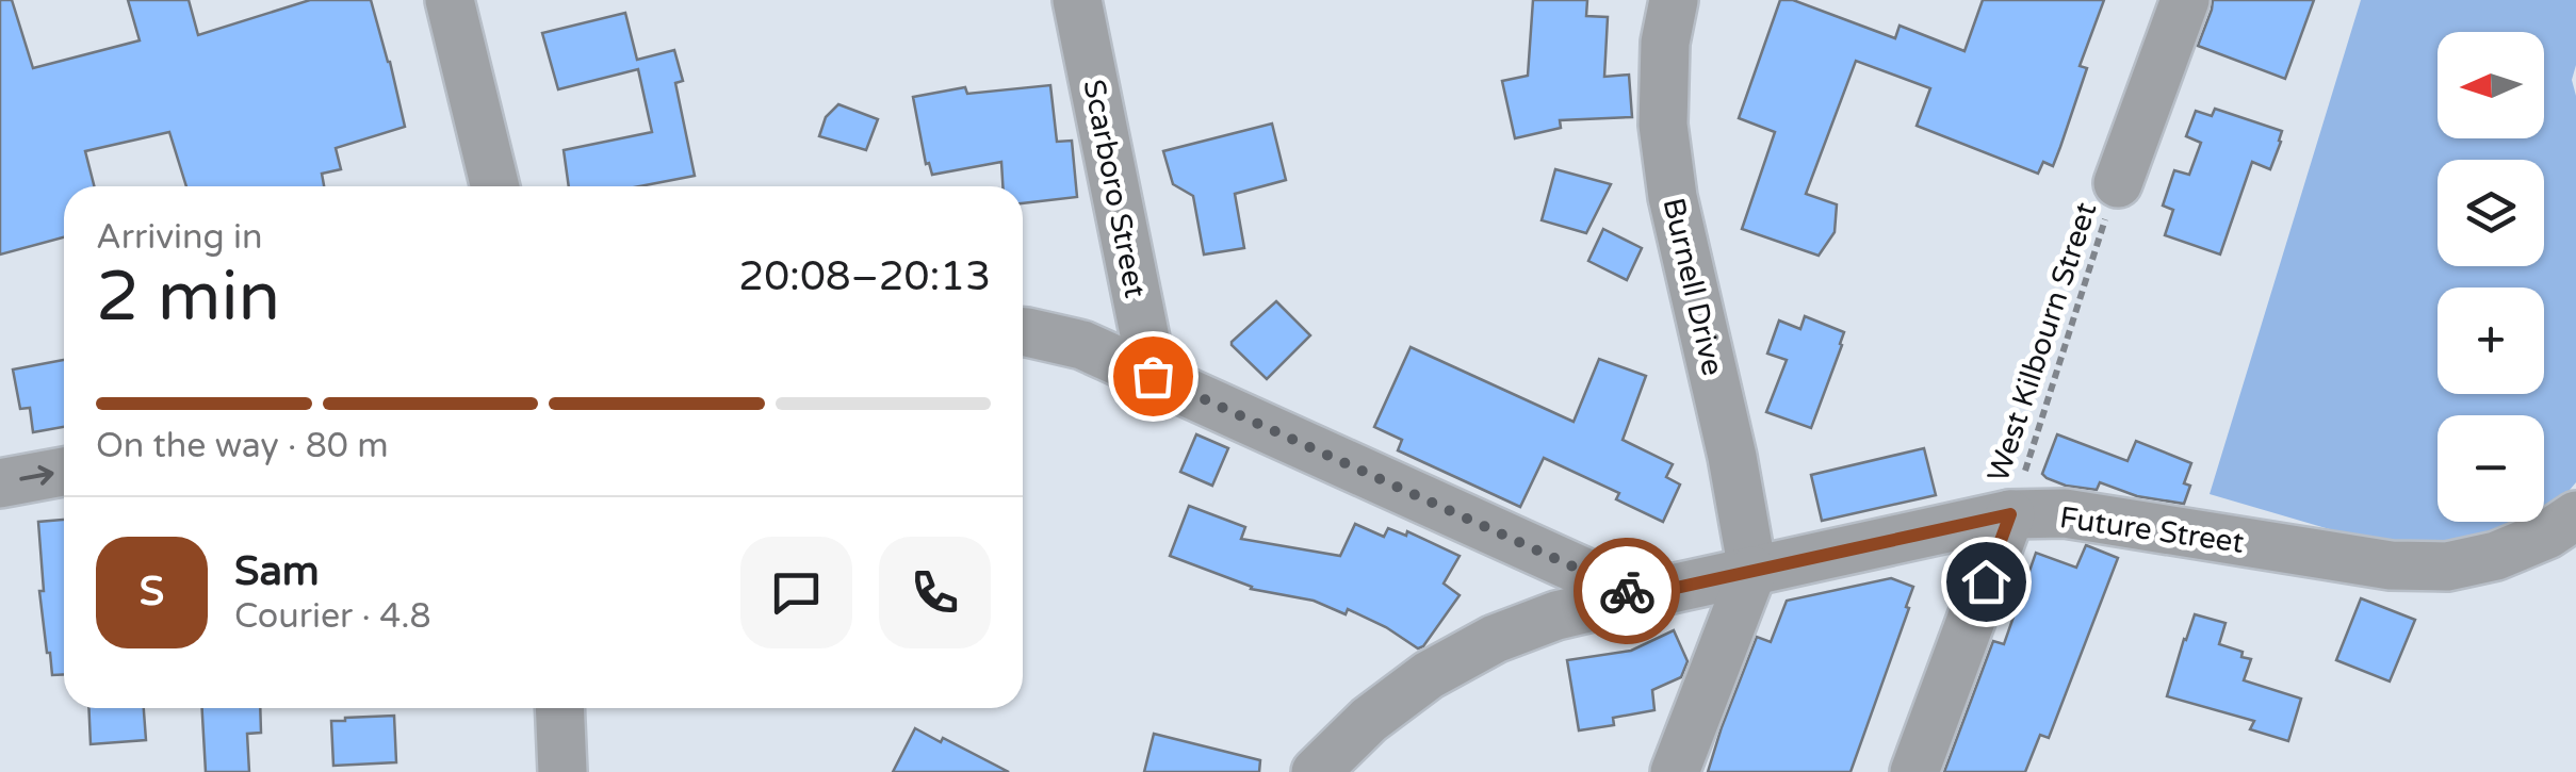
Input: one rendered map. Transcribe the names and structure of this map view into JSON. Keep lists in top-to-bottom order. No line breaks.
{"streets":{"street":["Scarboro Street","Burnell Drive","Future Street"],"path":["West Kilbourn Street"]},"crossings":[["Burnell Drive","Future Street"],["West Kilbourn Street","Future Street"]],"north":"left","page":{"map_buttons":["+","−"],"heading":["2 min","Arriving in","20:08–20:13"],"panel":["Sam","Courier · 4.8"],"bar":"On the way · 80 m","round":"S"}}
